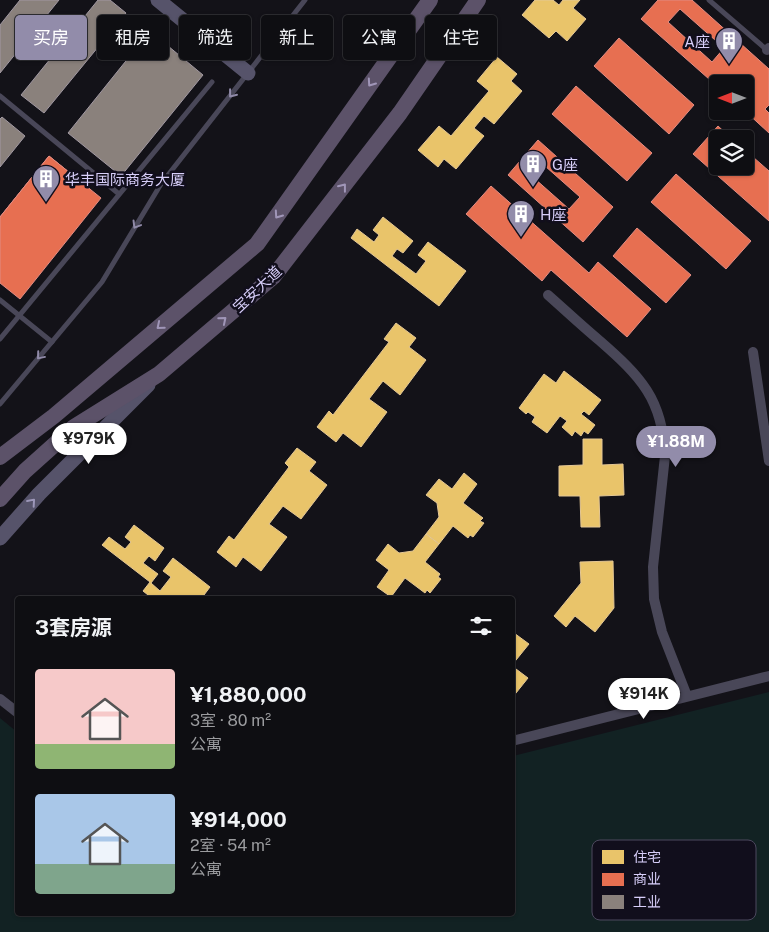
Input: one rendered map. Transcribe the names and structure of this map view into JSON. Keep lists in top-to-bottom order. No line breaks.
{"streets":{"main road":["宝安大道"]},"places":{"building":["A座","G座","华丰国际商务大厦","H座"]},"legend":["住宅","商业","工业"],"north":"left","page":{"chip":["买房","租房","筛选","新上","公寓","住宅"],"price":["¥979K","¥1.88M","¥914K"],"heading":"3套房源","list":[{"name":"¥1,880,000","note":"3室 · 80 m² · 公寓"},{"name":"¥914,000","note":"2室 · 54 m² · 公寓"}]}}
